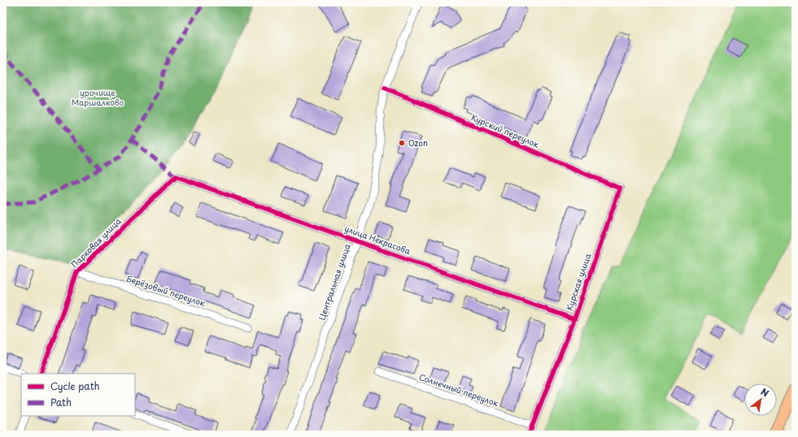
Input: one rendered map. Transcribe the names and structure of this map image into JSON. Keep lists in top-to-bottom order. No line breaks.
{"streets":{"street":["Курский переулок","улица Некрасова","Парковая улица","Центральная улица","Курская улица","Берёзовый переулок","Солнечный переулок"]},"crossings":[["Курский переулок","Центральная улица"],["Курский переулок","Курская улица"],["улица Некрасова","Парковая улица"],["улица Некрасова","Центральная улица"],["улица Некрасова","Курская улица"],["Парковая улица","Берёзовый переулок"],["Курская улица","Солнечный переулок"]],"parks":["урочище Маршалково"],"places":["Ozon"],"legend":["Cycle path","Path"],"north":"top right"}
